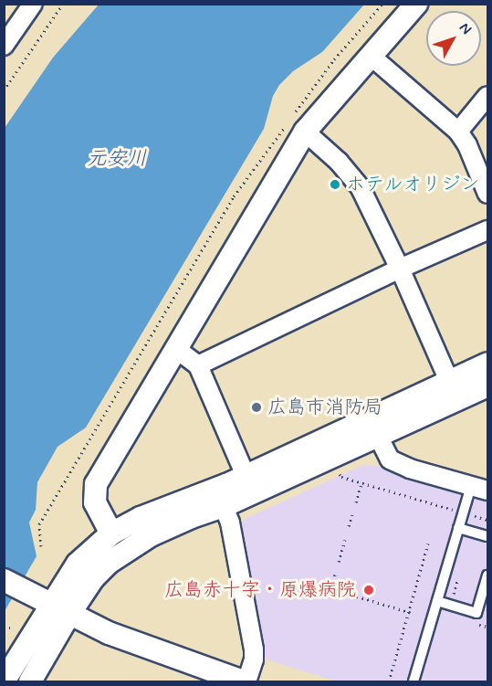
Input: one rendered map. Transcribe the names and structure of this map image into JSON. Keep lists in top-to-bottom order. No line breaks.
{"water":["元安川"],"places":["ホテルオリジン","広島市消防局","広島赤十字・原爆病院"],"north":"top right"}
